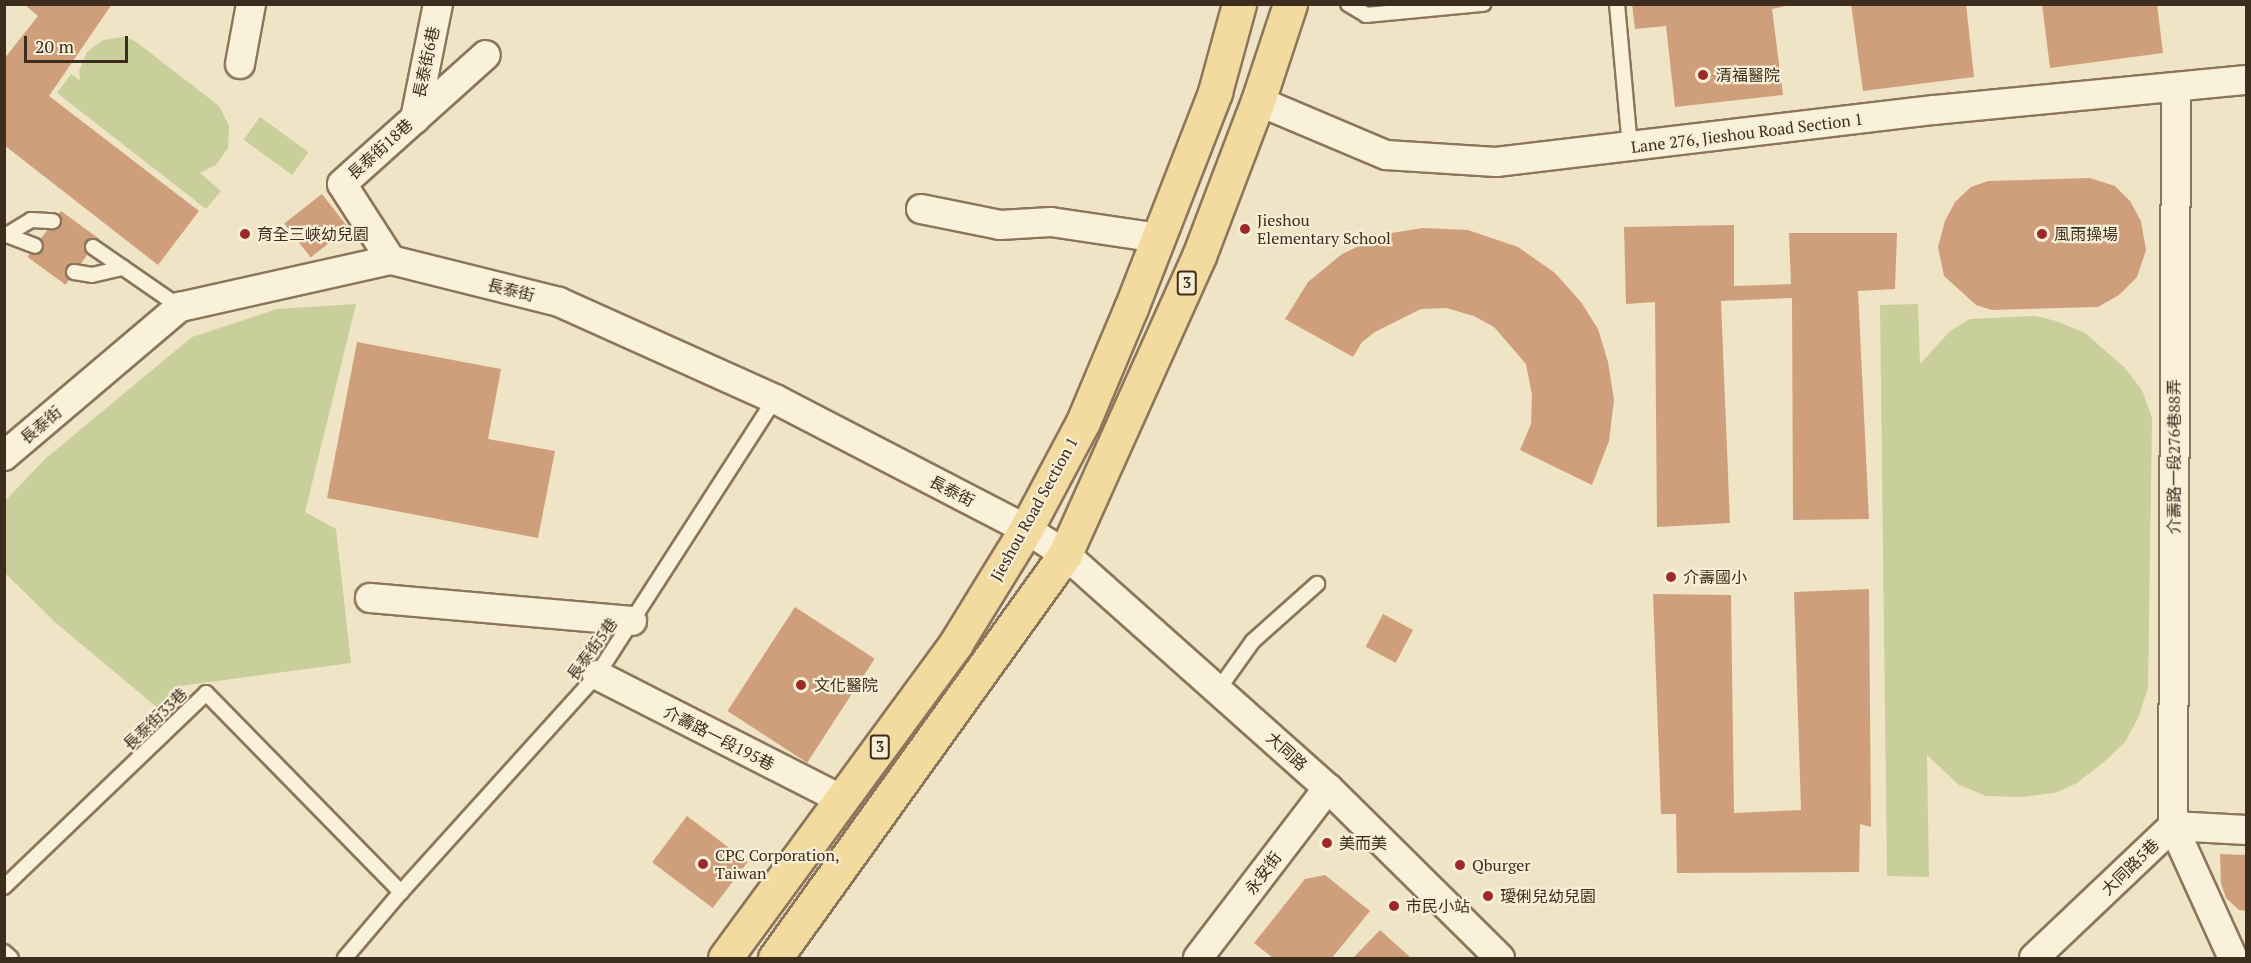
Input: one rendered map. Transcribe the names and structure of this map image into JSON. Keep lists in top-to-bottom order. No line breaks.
{"streets":{"main road":["3","Jieshou Road Section 1"],"street":["長泰街6巷","Lane 276, Jieshou Road Section 1","長泰街18巷","長泰街","介壽路一段276巷88弄","介壽路一段195巷","大同路","大同路5巷","永安街"],"lane":["長泰街5巷","長泰街33巷"]},"crossings":[["長泰街6巷","長泰街18巷"],["Lane 276, Jieshou Road Section 1","3"],["Lane 276, Jieshou Road Section 1","介壽路一段276巷88弄"],["長泰街18巷","長泰街"],["3","長泰街"],["3","大同路"],["長泰街","Jieshou Road Section 1"],["長泰街","長泰街5巷"],["長泰街","大同路"],["介壽路一段276巷88弄","大同路5巷"],["Jieshou Road Section 1","介壽路一段195巷"],["長泰街5巷","長泰街33巷"],["長泰街5巷","介壽路一段195巷"],["大同路","永安街"]],"places":["清福醫院","Jieshou Elementary School","育全三峽幼兒園","風雨操場","介壽國小","文化醫院","美而美","CPC Corporation, Taiwan","Qburger","璦俐兒幼兒園","市民小站"],"scale_bar":"20 m"}
